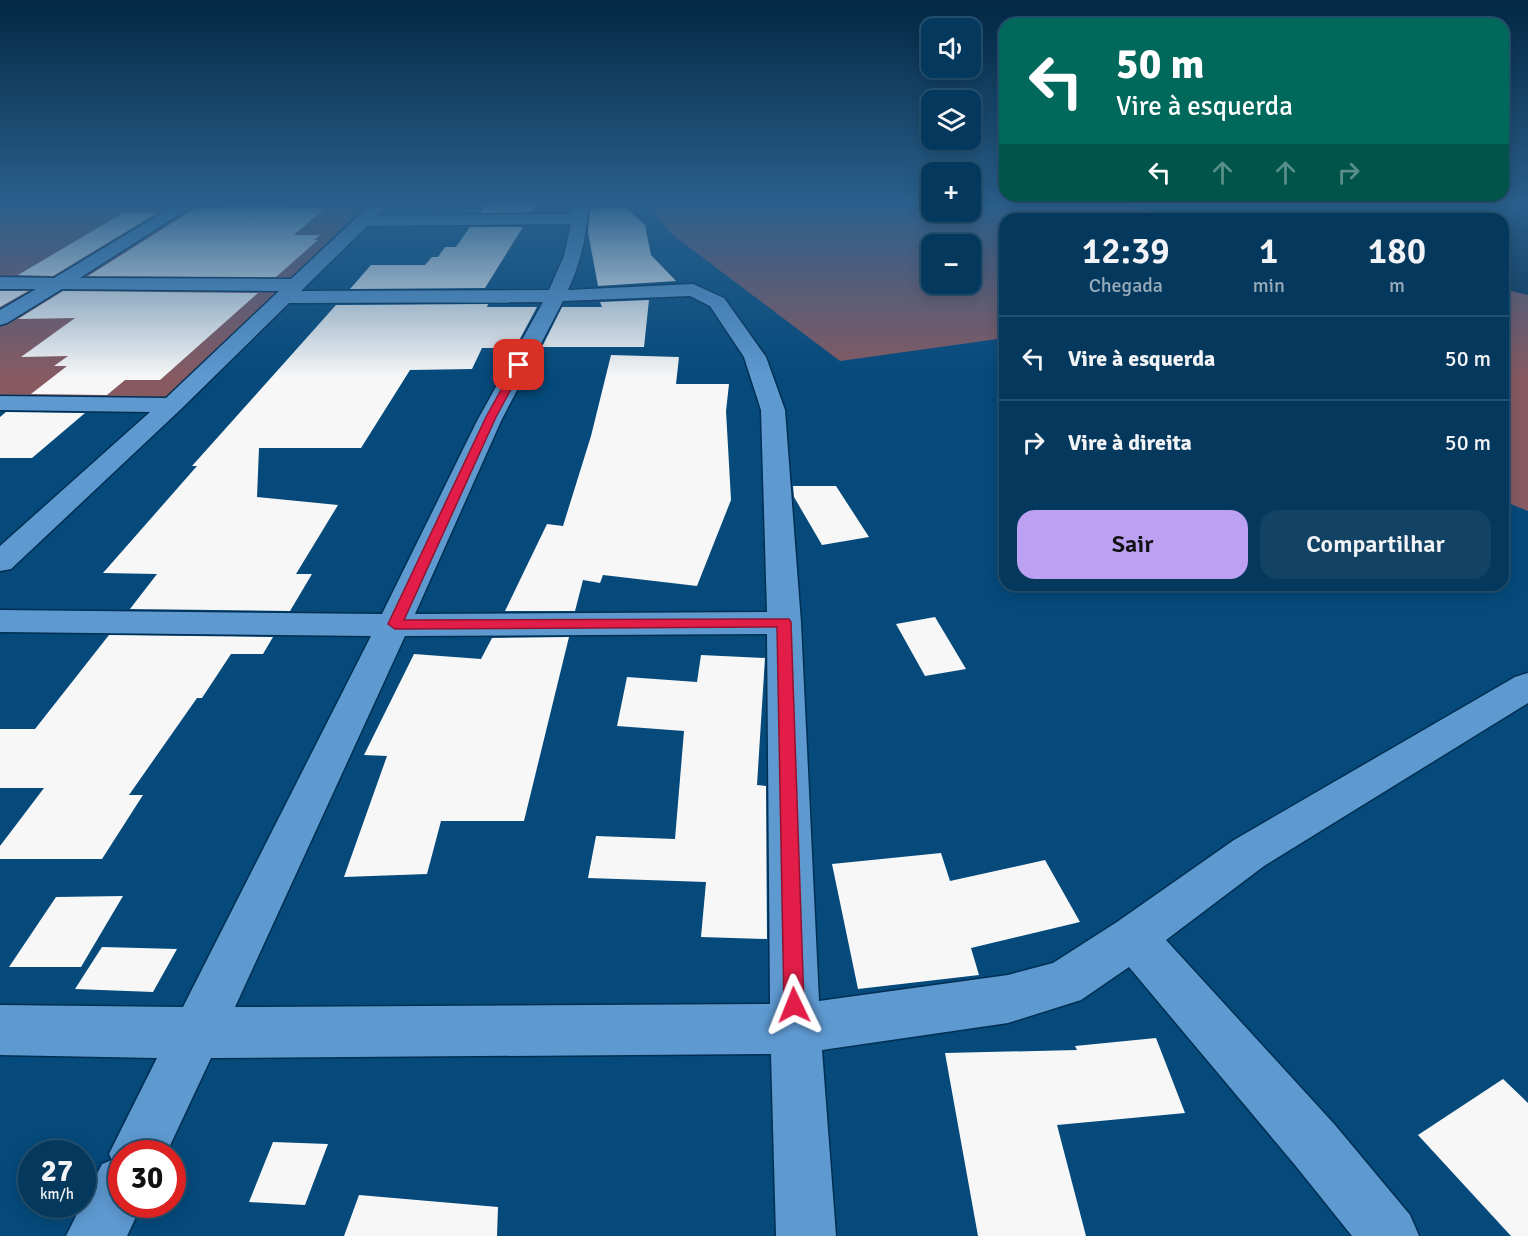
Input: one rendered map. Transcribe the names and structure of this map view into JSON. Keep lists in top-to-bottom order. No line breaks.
{"page":{"map_buttons":["+","−"],"turn":["50 m","Vire à esquerda"],"eta":["12:39","Chegada","1","min","180","m"],"list":[{"name":"Vire à esquerda","value":"50 m"},{"name":"Vire à direita","value":"50 m"}],"buttons":["Sair","Compartilhar"],"speed":"27 km/h","limit":"30"}}
